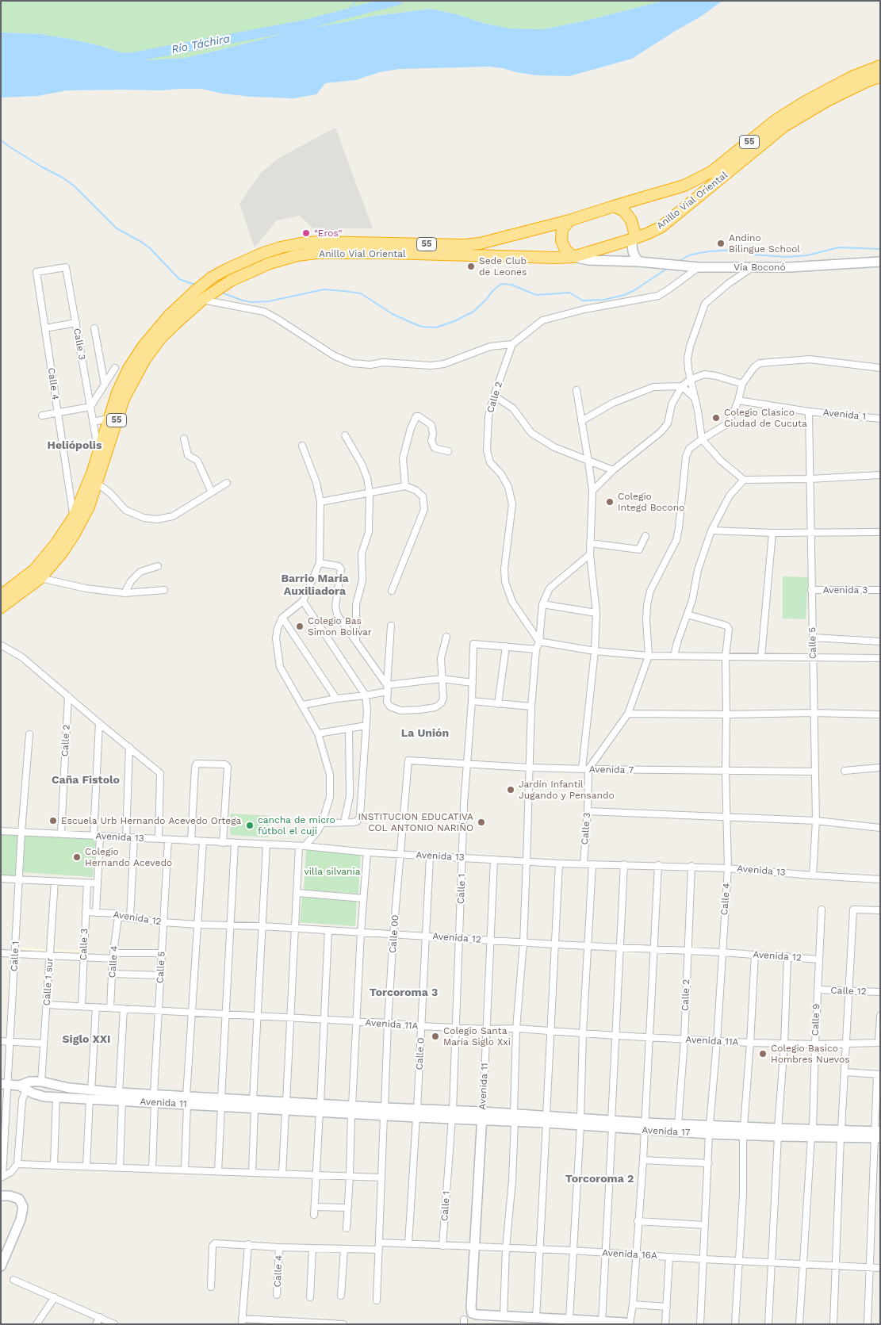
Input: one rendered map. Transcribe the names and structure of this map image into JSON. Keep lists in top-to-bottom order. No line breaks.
{"streets":{"highway":["55","Anillo Vial Oriental"],"street":["Vía Boconó","Calle 3","Calle 4","Calle 2","Avenida 1","Avenida 3","Calle 5","Avenida 7","Avenida 13","Calle 1","Avenida 12","Calle 00","Calle 1 sur","Calle 12","Calle 9","Avenida 11A","Calle 0","Avenida 11","Avenida 17","Avenida 16A"]},"crossings":[["Anillo Vial Oriental","Vía Boconó"],["Anillo Vial Oriental","Calle 3"],["Anillo Vial Oriental","Calle 4"],["Calle 3","Calle 4"],["Calle 3","Avenida 7"],["Calle 3","Avenida 13"],["Calle 3","Avenida 12"],["Calle 3","Avenida 11A"],["Calle 4","Avenida 7"],["Calle 4","Avenida 13"],["Calle 4","Avenida 12"],["Calle 4","Avenida 11A"],["Calle 4","Avenida 17"],["Calle 4","Avenida 16A"],["Calle 2","Avenida 13"],["Calle 2","Avenida 12"],["Calle 2","Avenida 11A"],["Calle 2","Avenida 17"],["Avenida 1","Calle 5"],["Avenida 3","Calle 5"],["Calle 5","Avenida 7"],["Calle 5","Avenida 13"],["Calle 5","Avenida 12"],["Calle 5","Avenida 11A"],["Calle 5","Avenida 11"],["Avenida 7","Calle 1"],["Avenida 7","Calle 00"],["Avenida 13","Calle 1"],["Avenida 13","Calle 00"],["Avenida 13","Calle 0"],["Avenida 13","Avenida 11"],["Calle 1","Avenida 12"],["Calle 1","Avenida 11A"],["Calle 1","Avenida 11"],["Calle 1","Avenida 17"],["Calle 1","Avenida 16A"],["Avenida 12","Calle 00"],["Avenida 12","Calle 9"],["Avenida 12","Calle 0"],["Avenida 12","Avenida 11"],["Calle 00","Avenida 11A"],["Calle 00","Avenida 11"],["Calle 00","Avenida 16A"],["Calle 1 sur","Avenida 11A"],["Calle 1 sur","Avenida 11"],["Calle 12","Calle 9"],["Calle 9","Avenida 11A"],["Calle 9","Avenida 17"],["Calle 9","Avenida 16A"],["Avenida 11A","Calle 0"],["Avenida 11A","Avenida 11"],["Calle 0","Avenida 11"],["Calle 0","Avenida 16A"],["Avenida 11","Avenida 17"],["Avenida 11","Avenida 16A"]],"districts":["Heliópolis","Barrio María Auxiliadora","La Unión","Caña Fistolo","Torcoroma 3","Siglo XXI","Torcoroma 2"],"water":["Río Táchira"],"parks":["villa silvania"],"places":["\"Eros\"","Andino Bilingue School","Sede Club de Leones","Colegio Clasico Ciudad de Cucuta","Colegio Integd Bocono","Colegio Bas Simon Bolívar","Jardín Infantil Jugando y Pensando","Escuela Urb Hernando Acevedo Ortega","INSTITUCION EDUCATIVA COL ANTONIO NARIÑO","cancha de micro fútbol el cuji","Colegio Hernando Acevedo","Colegio Santa María Siglo Xxi","Colegio Basico Hombres Nuevos"]}
